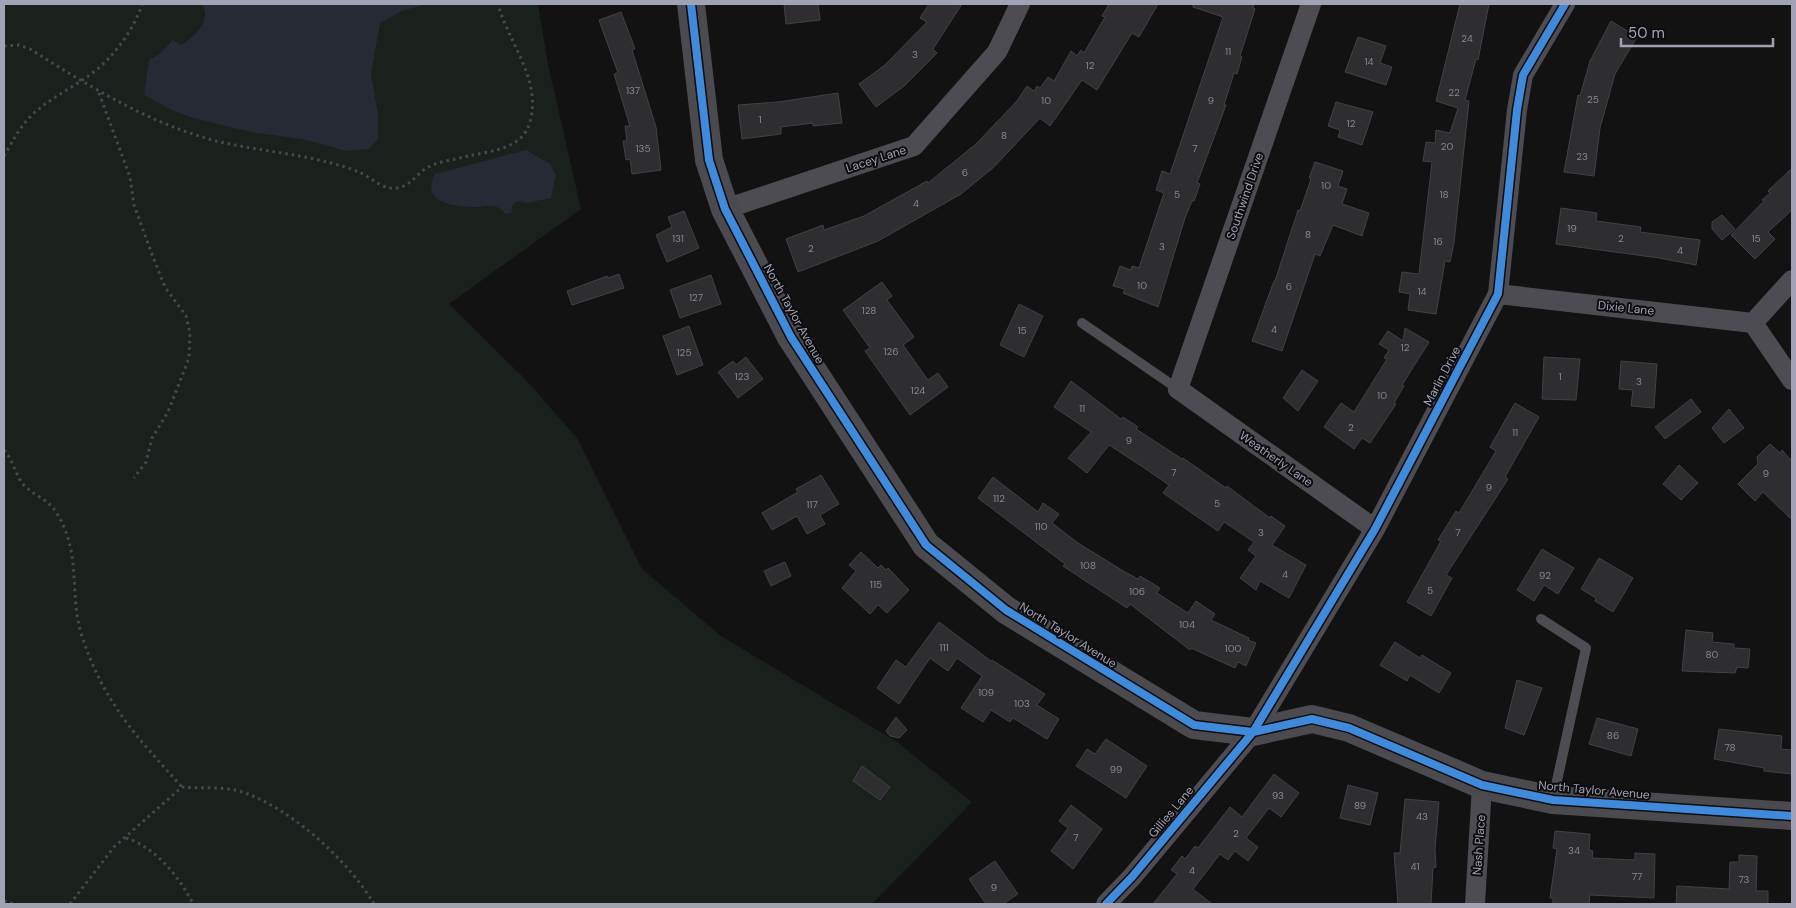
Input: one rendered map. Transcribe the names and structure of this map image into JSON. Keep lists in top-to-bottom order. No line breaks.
{"streets":{"street":["Lacey Lane","Southwind Drive","Dixie Lane","North Taylor Avenue","Marlin Drive","Weatherly Lane","Gillies Lane","Nash Place"]},"crossings":[["Lacey Lane","North Taylor Avenue"],["Southwind Drive","Weatherly Lane"],["Dixie Lane","Marlin Drive"],["North Taylor Avenue","Marlin Drive"],["North Taylor Avenue","Gillies Lane"],["North Taylor Avenue","Nash Place"],["Marlin Drive","Weatherly Lane"],["Marlin Drive","Gillies Lane"]],"house_numbers":["24","11","3","14","12","137","22","25","10","9","1","12","8","20","135","7","23","6","10","5","18","4","19","8","131","2","15","16","3","2","4","10","6","14","127","128","4","15","12","126","125","123","1","3","124","10","11","2","11","9","7","9","9","112","5","117","110","3","7","108","4","92","115","5","106","104","111","100","80","109","103","86","78","99","93","89","43","2","7","34","41","4","77","73","9"],"scale_bar":"50 m"}
